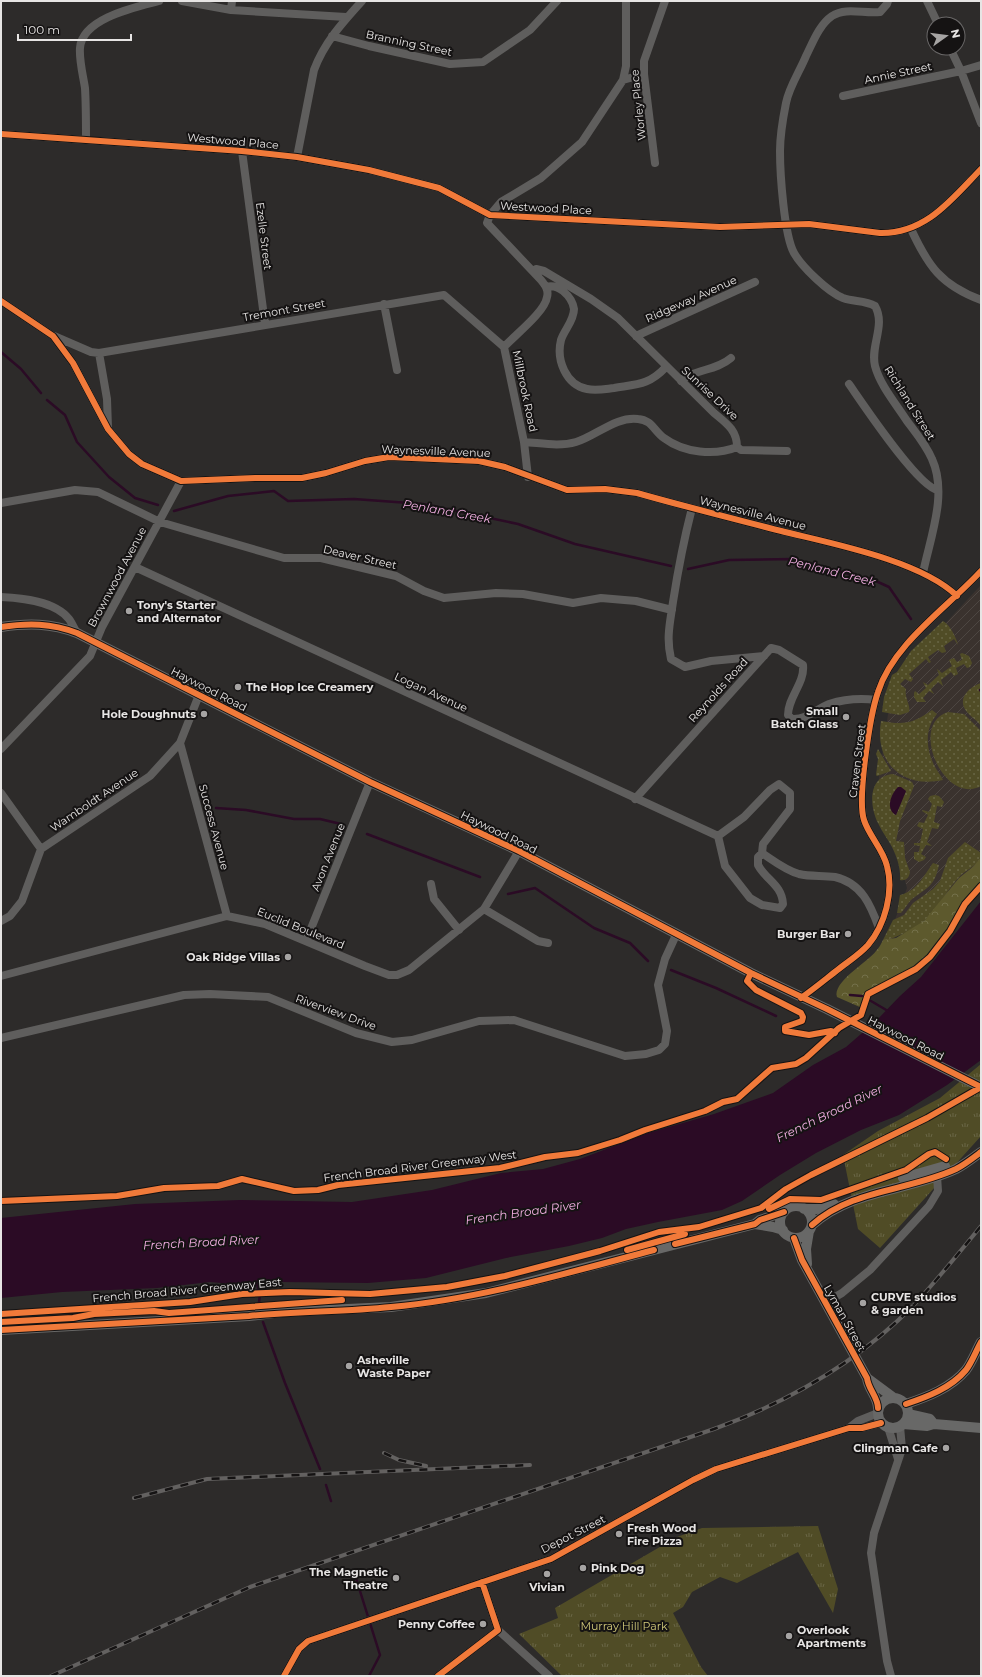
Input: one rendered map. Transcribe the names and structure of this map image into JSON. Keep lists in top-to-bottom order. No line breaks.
{"streets":{"main road":["Haywood Road","Lyman Street"],"street":["Branning Street","Annie Street","Worley Place","Westwood Place","Ezelle Street","Ridgeway Avenue","Tremont Street","Millbrook Road","Sunrise Drive","Richland Street","Waynesville Avenue","Deaver Street","Brownwood Avenue","Reynolds Road","Logan Avenue","Craven Street","Wamboldt Avenue","Success Avenue","Avon Avenue","Euclid Boulevard","Riverview Drive","Depot Street"],"cycle path":["French Broad River Greenway West","French Broad River Greenway East"]},"crossings":[["Westwood Place","Ezelle Street"],["Westwood Place","Richland Street"],["Ezelle Street","Tremont Street"],["Ridgeway Avenue","Sunrise Drive"],["Tremont Street","Millbrook Road"],["Tremont Street","Waynesville Avenue"],["Millbrook Road","Waynesville Avenue"],["Richland Street","Waynesville Avenue"],["Waynesville Avenue","Brownwood Avenue"],["Waynesville Avenue","Reynolds Road"],["Waynesville Avenue","Craven Street"],["Deaver Street","Brownwood Avenue"],["Deaver Street","Reynolds Road"],["Brownwood Avenue","Haywood Road"],["Brownwood Avenue","Logan Avenue"],["Haywood Road","Craven Street"],["Haywood Road","Wamboldt Avenue"],["Haywood Road","Avon Avenue"],["Haywood Road","Euclid Boulevard"],["Haywood Road","Riverview Drive"],["Reynolds Road","Logan Avenue"],["Wamboldt Avenue","Success Avenue"],["Success Avenue","Euclid Boulevard"],["Avon Avenue","Euclid Boulevard"],["Lyman Street","Depot Street"]],"water":["Penland Creek","French Broad River"],"parks":["Murray Hill Park"],"places":["Tony's Starter and Alternator","The Hop Ice Creamery","Hole Doughnuts","Small Batch Glass","Burger Bar","Oak Ridge Villas","CURVE studios & garden","Asheville Waste Paper","Clingman Cafe","Fresh Wood Fire Pizza","Pink Dog","Vivian","The Magnetic Theatre","Penny Coffee","Overlook Apartments"],"scale_bar":"100 m","north":"right"}
